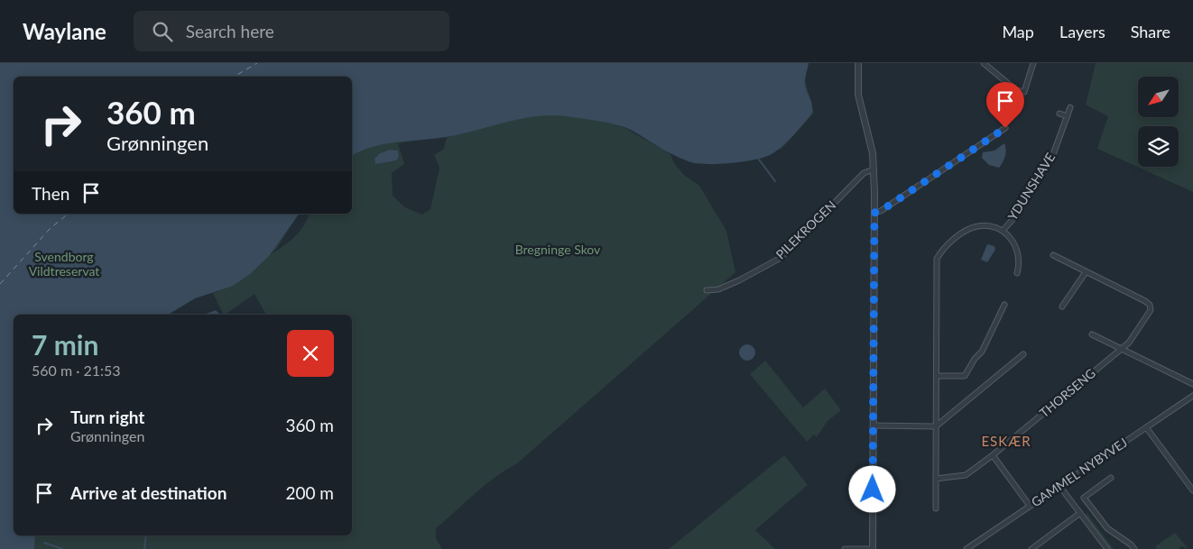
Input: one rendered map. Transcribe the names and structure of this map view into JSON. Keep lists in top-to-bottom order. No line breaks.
{"streets":{"street":["YDUNSHAVE","PILEKROGEN","THORSENG","GAMMEL NYBYVEJ"]},"districts":["ESKÆR"],"parks":["Bregninge Skov","Svendborg Vildtreservat"],"north":"bottom left","page":{"header":"Waylane","search":"Search here","nav":["Map","Layers","Share"],"turn":["360 m","Grønningen"],"then":"Then","heading":["7 min","560 m · 21:53"],"list":[{"name":"Turn right","note":"Grønningen","value":"360 m"},{"name":"Arrive at destination","value":"200 m"}]}}
